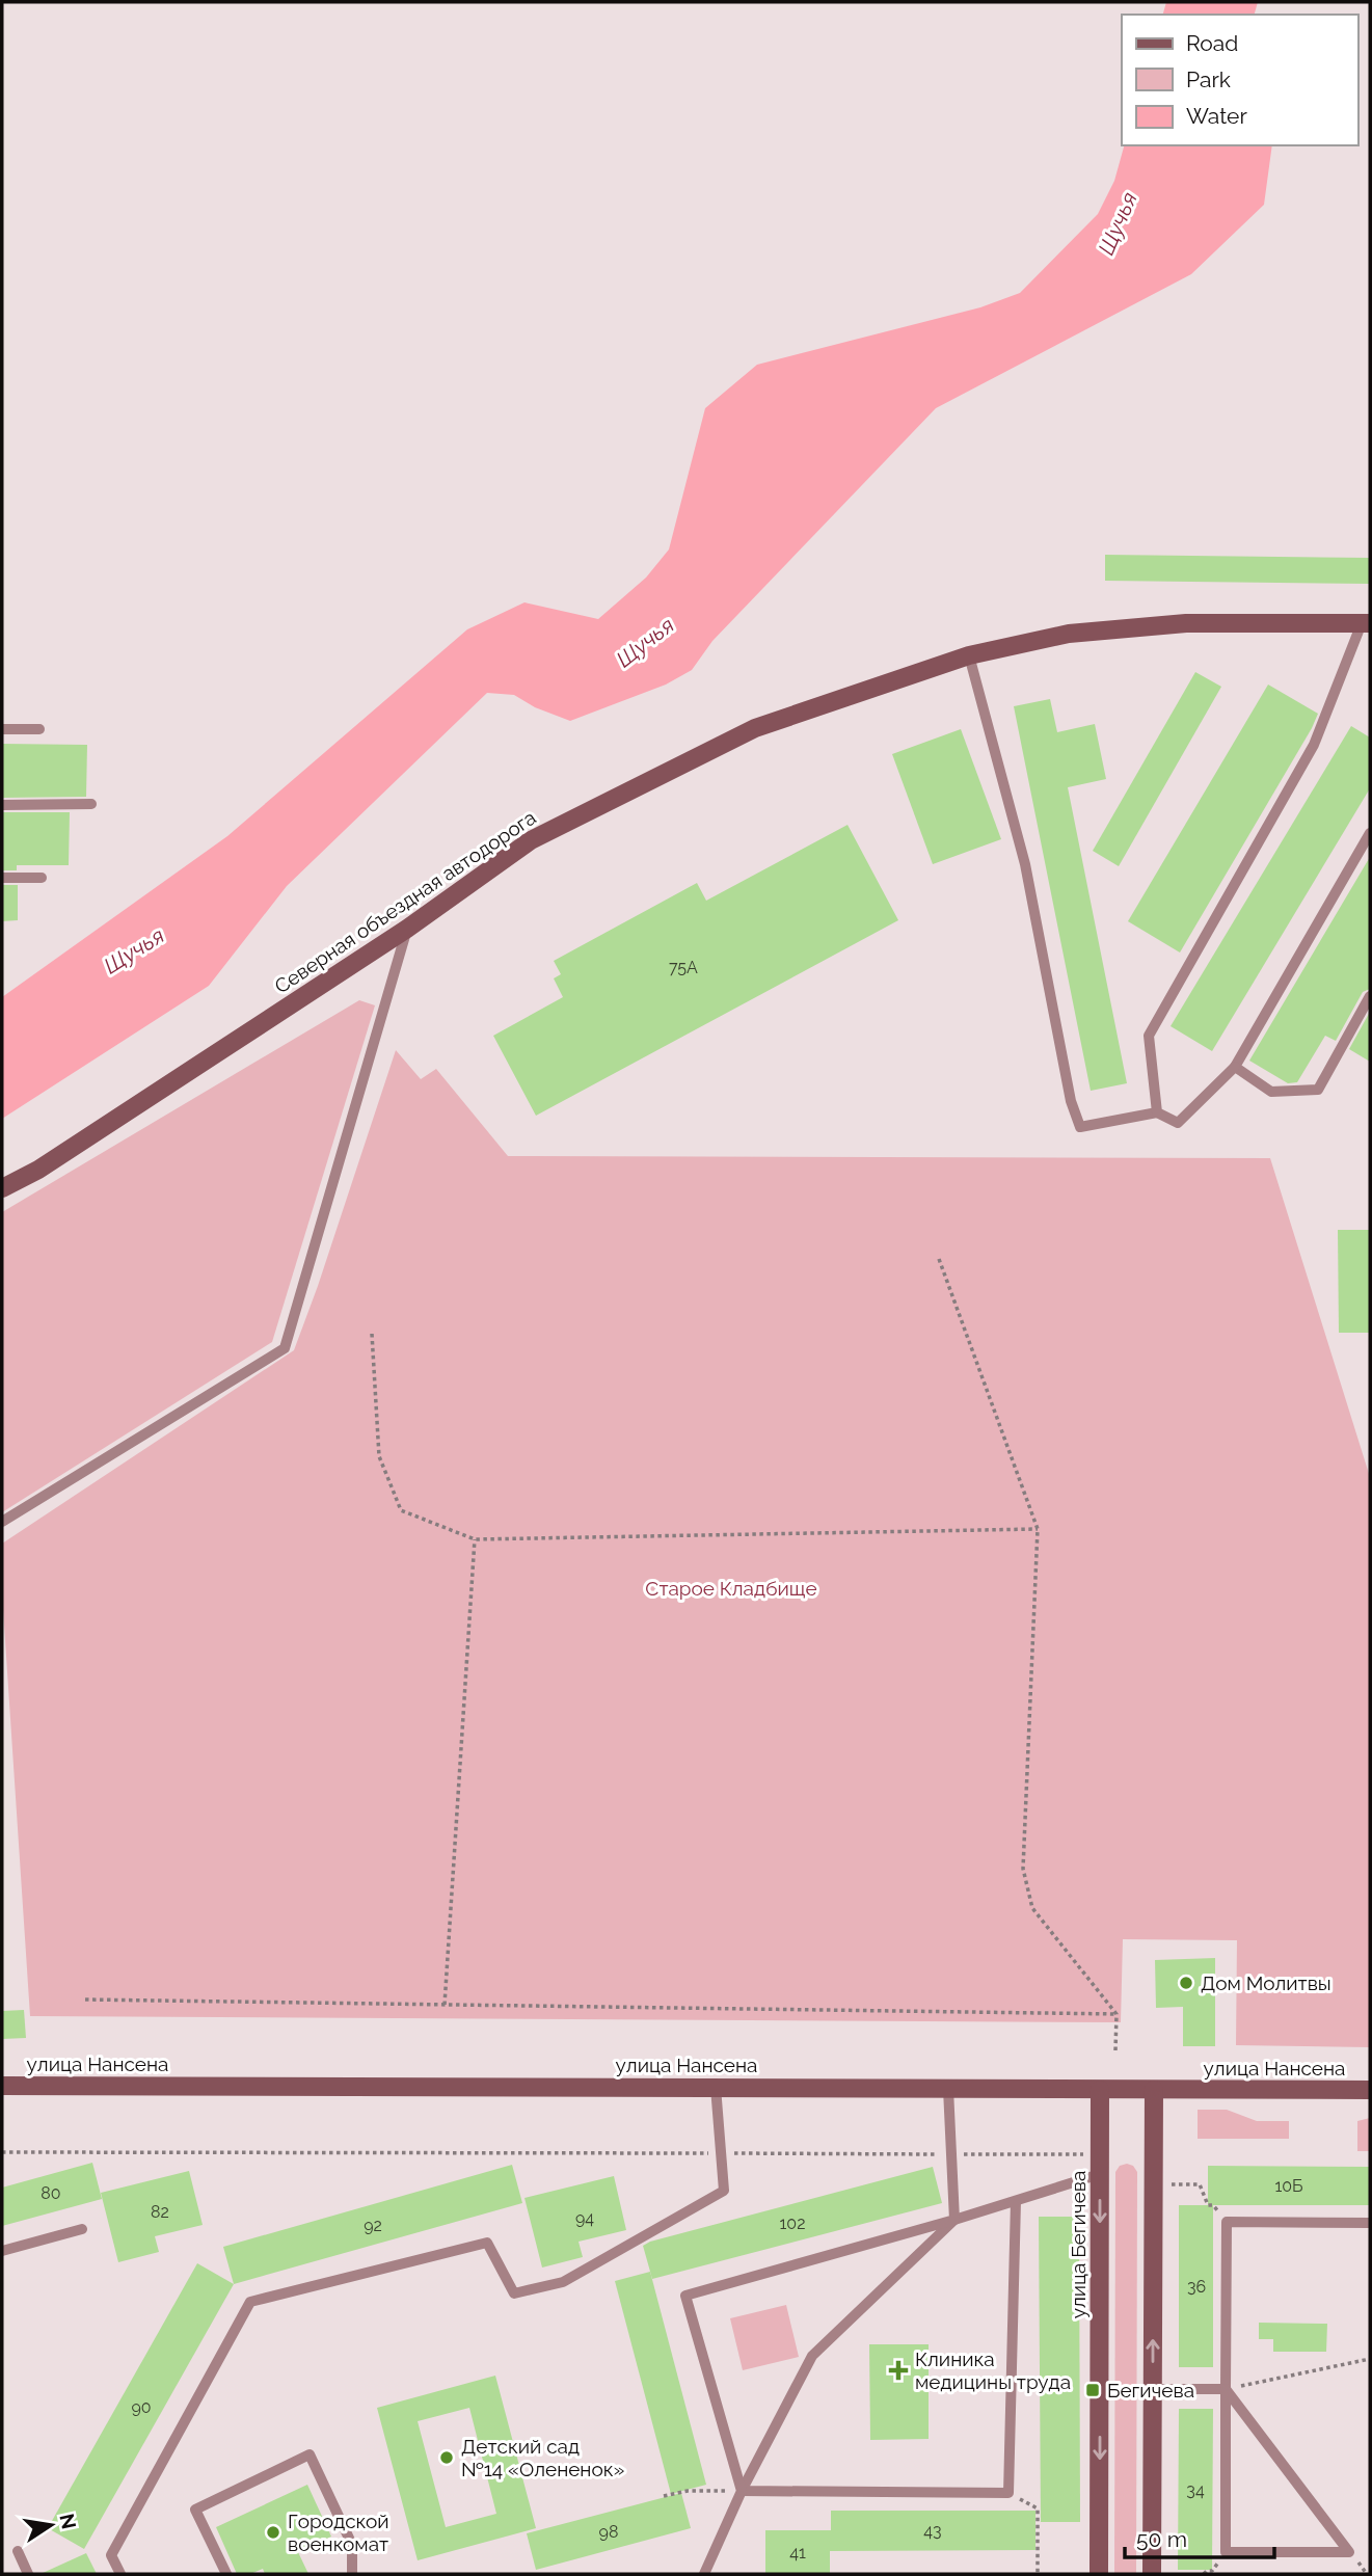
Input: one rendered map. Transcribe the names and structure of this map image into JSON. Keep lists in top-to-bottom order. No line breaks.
{"streets":{"street":["Северная объездная автодорога","улица Нансена","улица Бегичева"]},"crossings":[["улица Нансена","улица Бегичева"]],"water":["Щучья"],"parks":["Старое Кладбище"],"places":{"other":["Дом Молитвы","Детский сад №14 «Олененок»","Городской военкомат"],"health":["Клиника медицины труда"],"transit":["Бегичева"]},"house_numbers":["75А","10Б","80","82","94","102","92","36","90","34","43","98","41"],"legend":["Road","Park","Water"],"scale_bar":"50 m","north":"right"}
